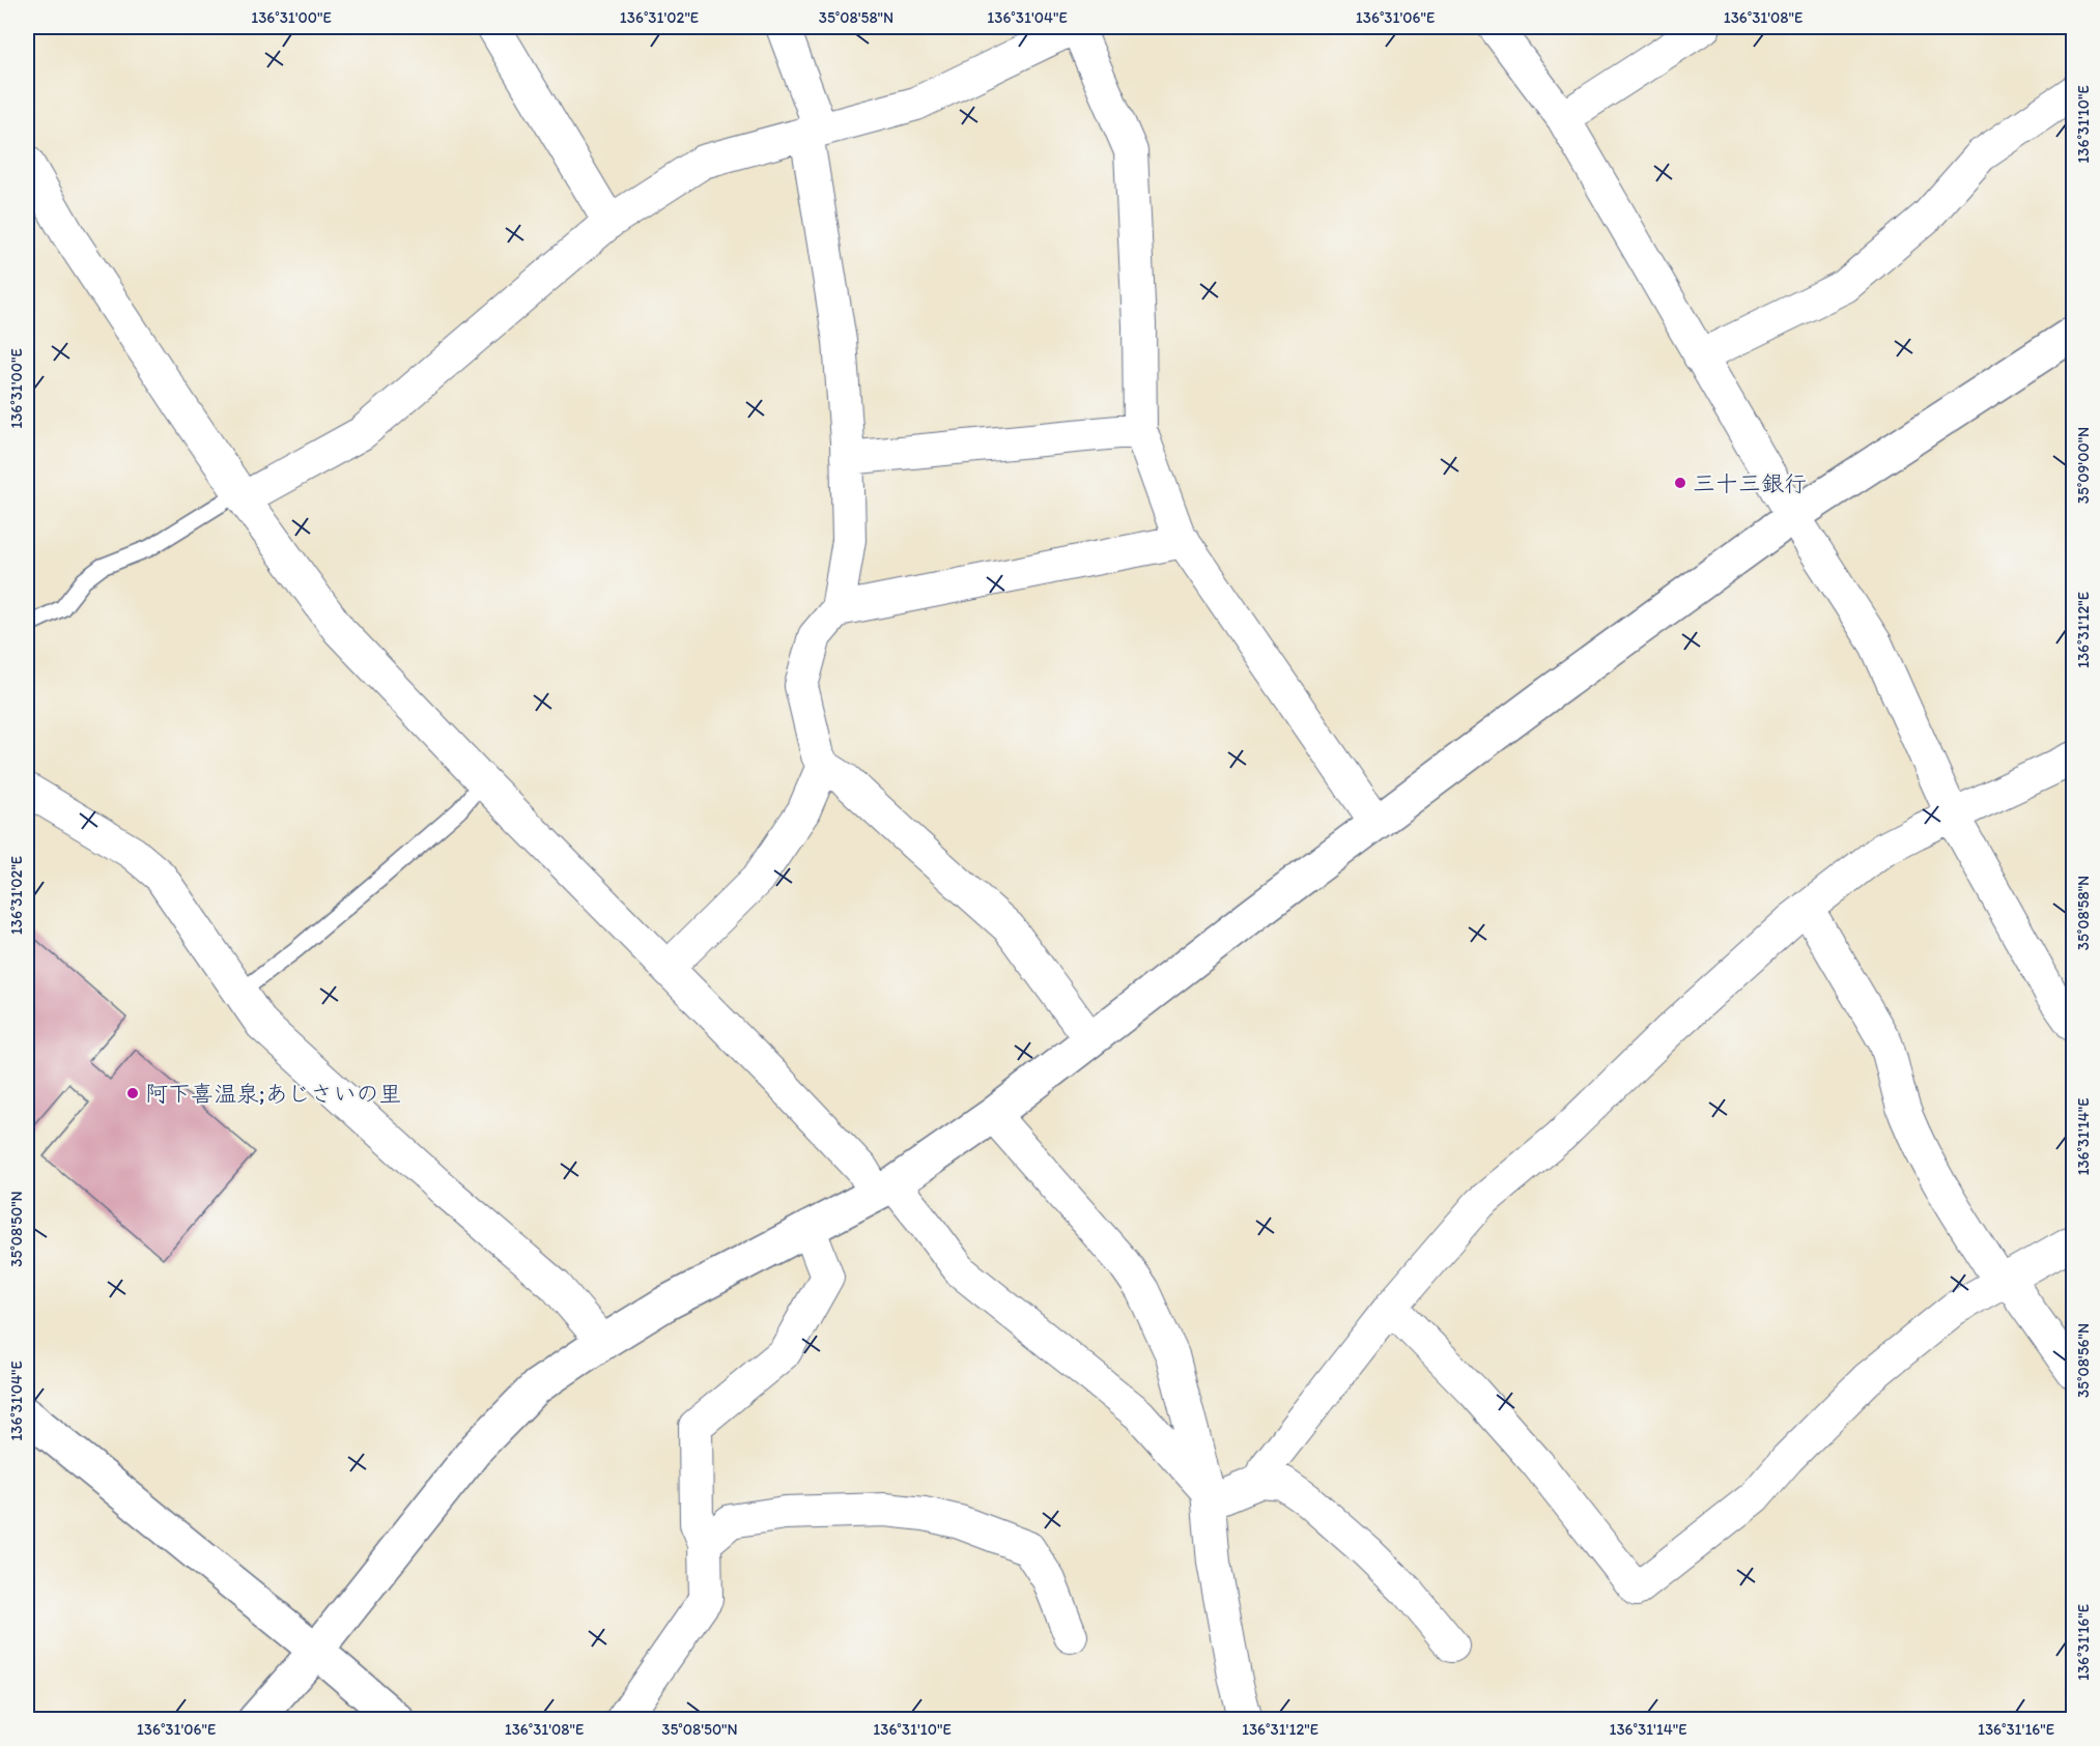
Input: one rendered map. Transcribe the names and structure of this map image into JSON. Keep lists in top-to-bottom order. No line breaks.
{"places":["三十三銀行","阿下喜温泉;あじさいの里"],"coordinates":["136°31'00\"E","136°31'02\"E","35°08'58\"N","136°31'04\"E","136°31'06\"E","136°31'08\"E","136°31'10\"E","35°09'00\"N","136°31'12\"E","136°31'14\"E","35°08'50\"N","35°08'56\"N","136°31'16\"E"]}
